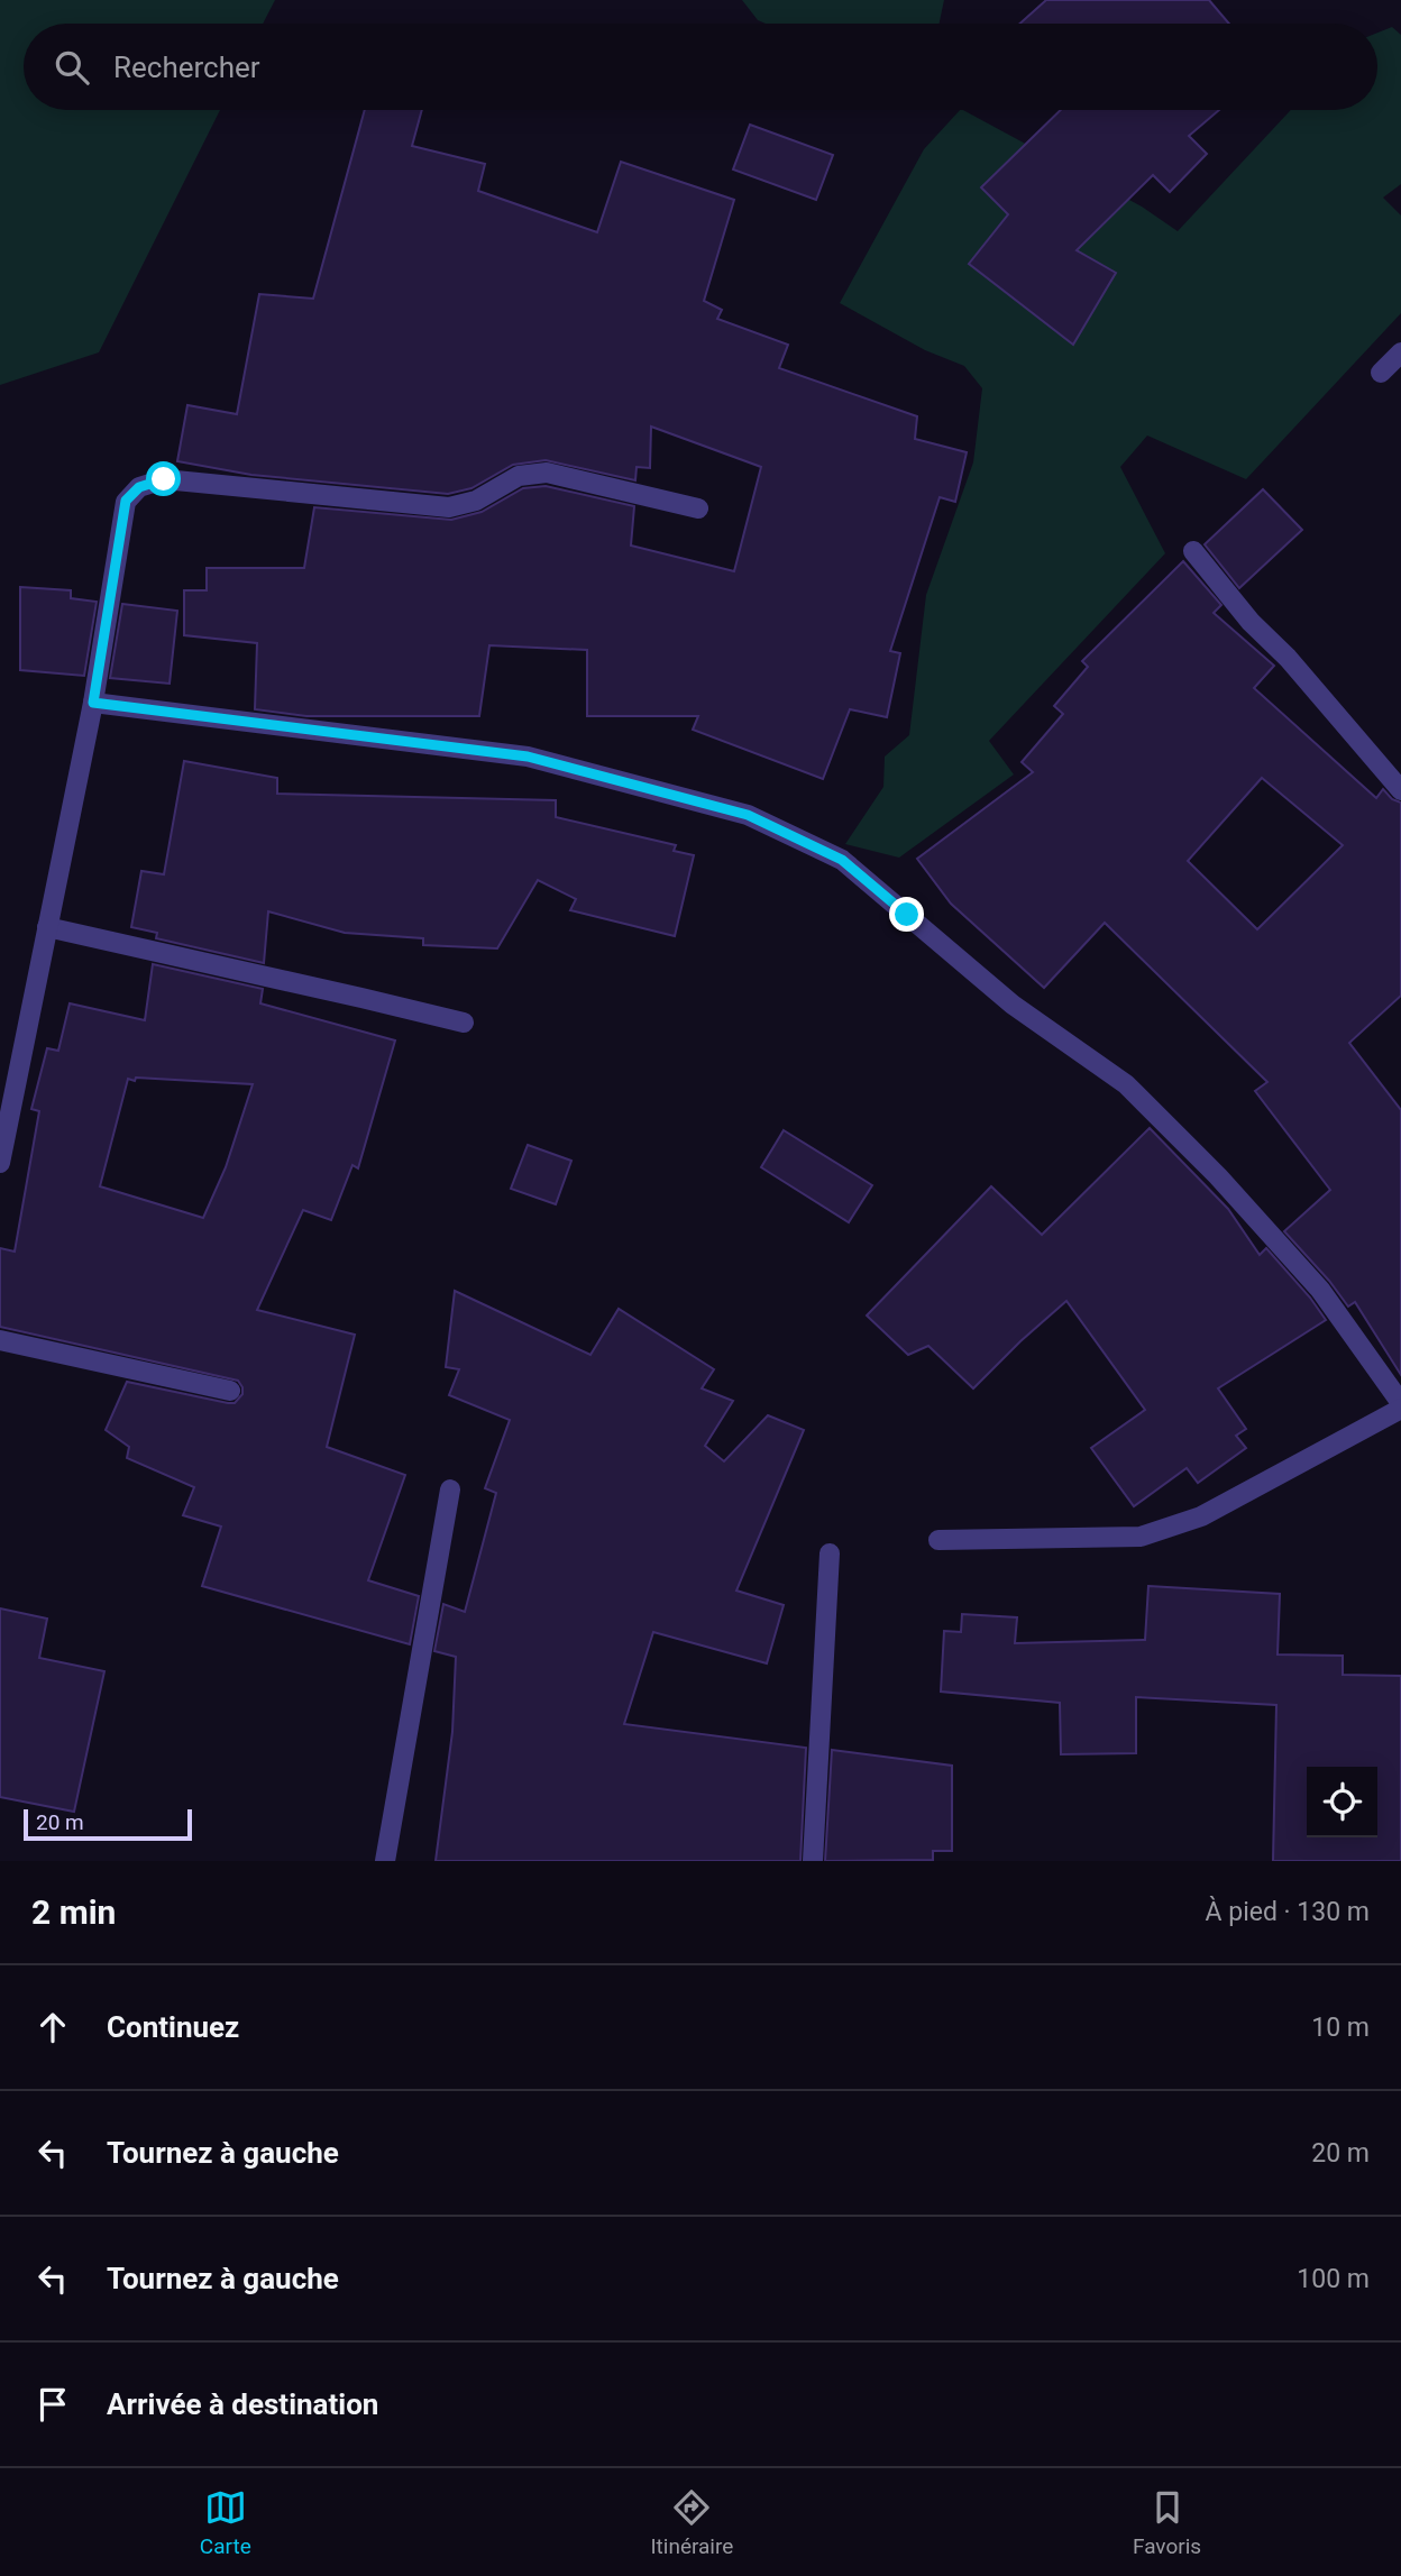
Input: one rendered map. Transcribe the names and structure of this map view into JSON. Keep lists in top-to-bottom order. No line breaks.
{"scale_bar":"20 m","page":{"search":"Rechercher","scale":"20 m","heading":["2 min","À pied · 130 m"],"list":[["Continuez","10 m"],["Tournez à gauche","20 m"],["Tournez à gauche","100 m"],"Arrivée à destination"],"nav":["Carte","Itinéraire","Favoris"]}}
